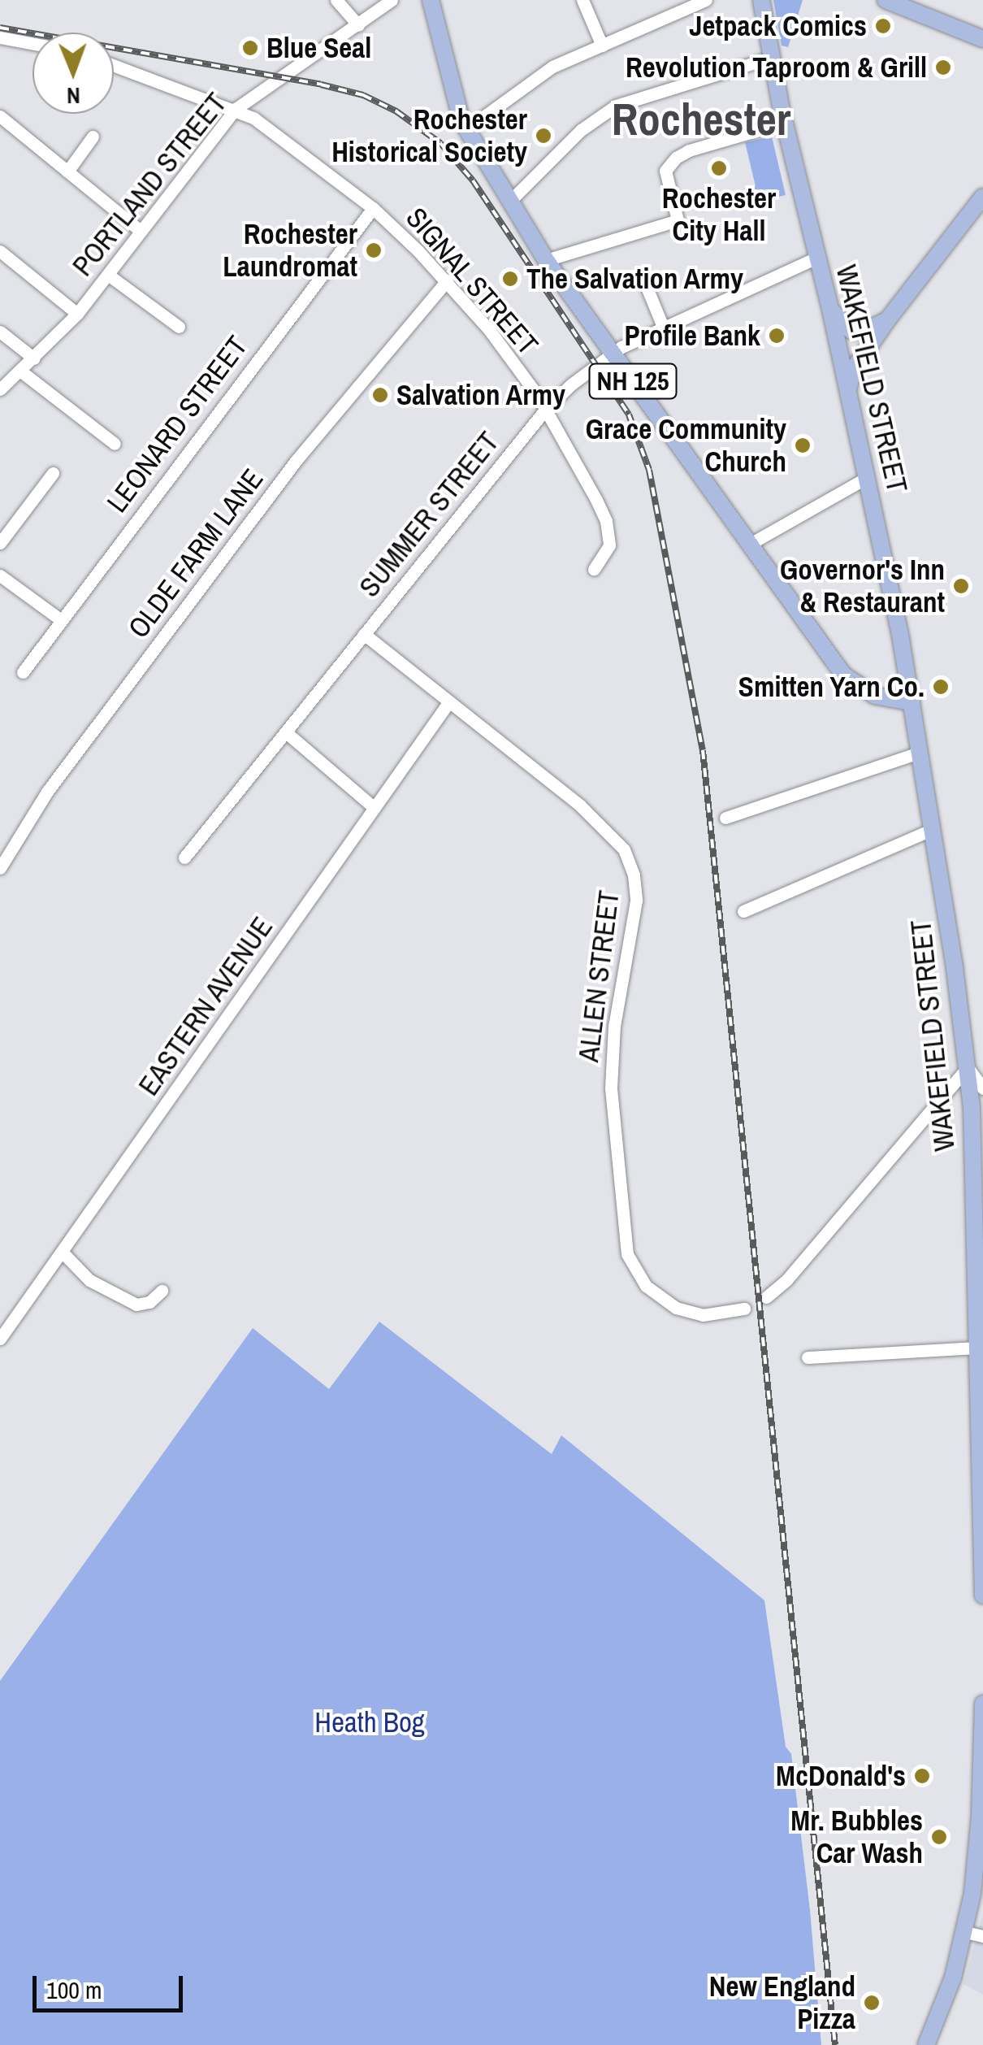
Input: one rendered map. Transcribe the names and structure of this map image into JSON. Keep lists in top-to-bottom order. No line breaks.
{"streets":{"main road":["WAKEFIELD STREET","NH 125"],"street":["PORTLAND STREET","SIGNAL STREET","LEONARD STREET","SUMMER STREET","OLDE FARM LANE","ALLEN STREET","EASTERN AVENUE"]},"crossings":[["PORTLAND STREET","SIGNAL STREET"],["SIGNAL STREET","LEONARD STREET"],["SIGNAL STREET","SUMMER STREET"],["SIGNAL STREET","OLDE FARM LANE"],["WAKEFIELD STREET","NH 125"],["WAKEFIELD STREET","SUMMER STREET"],["NH 125","SUMMER STREET"],["SUMMER STREET","ALLEN STREET"],["ALLEN STREET","EASTERN AVENUE"]],"districts":["Rochester"],"parks":["Heath Bog"],"places":["Jetpack Comics","Blue Seal","Revolution Taproom & Grill","Rochester Historical Society","Rochester City Hall","Rochester Laundromat","The Salvation Army","Profile Bank","Salvation Army","Grace Community Church","Governor's Inn & Restaurant","Smitten Yarn Co.","McDonald's","Mr. Bubbles Car Wash","New England Pizza"],"scale_bar":"100 m","north":"bottom"}
